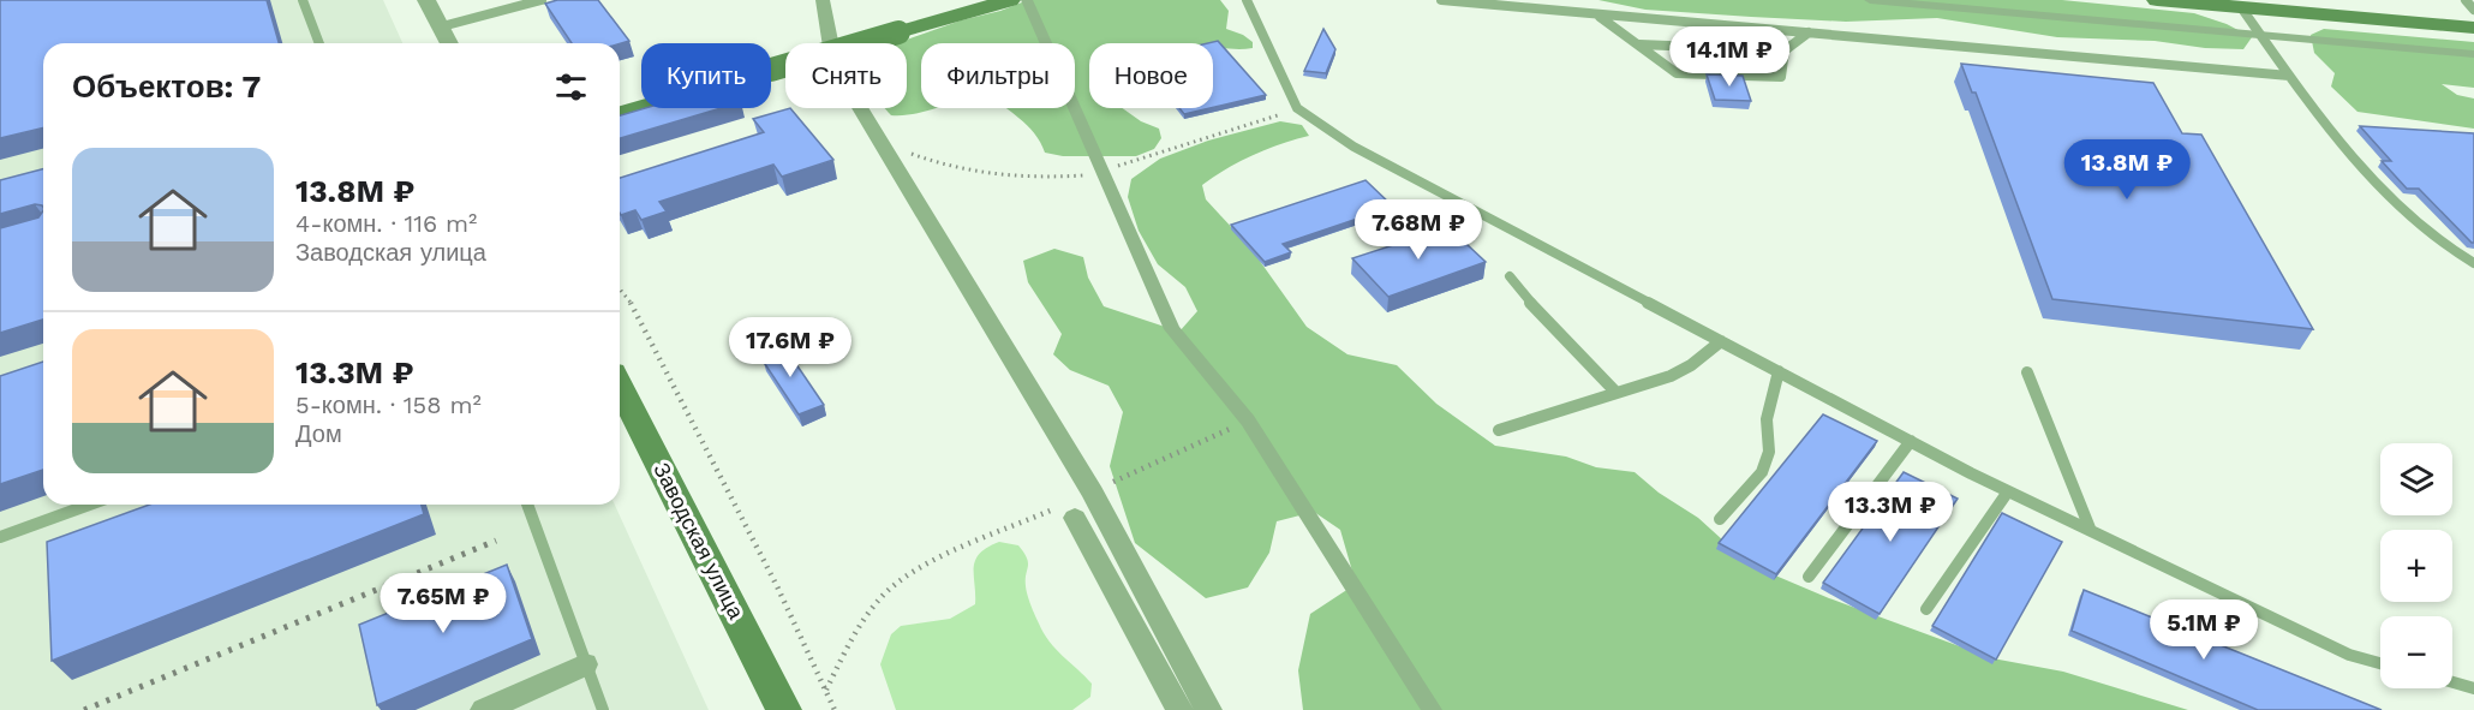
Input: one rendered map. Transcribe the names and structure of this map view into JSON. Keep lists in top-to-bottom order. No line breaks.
{"streets":{"main road":["Заводская улица"]},"page":{"price":["14.1M ₽","13.8M ₽","7.68M ₽","17.6M ₽","13.3M ₽","7.65M ₽","5.1M ₽"],"chip":["Купить","Снять","Фильтры","Новое"],"heading":"Объектов: 7","list":[{"name":"13.8M ₽","note":"4-комн. · 116 m² · Заводская улица"},{"name":"13.3M ₽","note":"5-комн. · 158 m² · Дом"}],"map_buttons":["+","−"]}}
